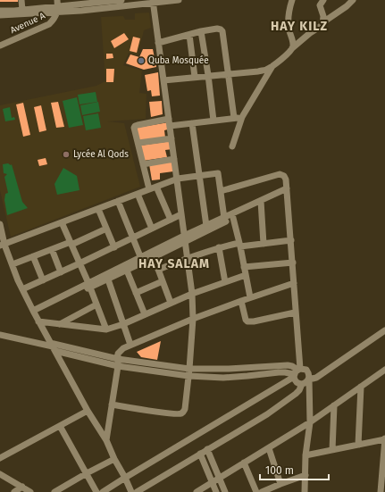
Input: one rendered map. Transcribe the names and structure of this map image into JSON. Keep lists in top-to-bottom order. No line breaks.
{"streets":{"street":["Avenue A"]},"districts":["HAY KILZ","HAY SALAM"],"places":["Quba Mosquée","Lycée Al Qods"],"scale_bar":"100 m"}
